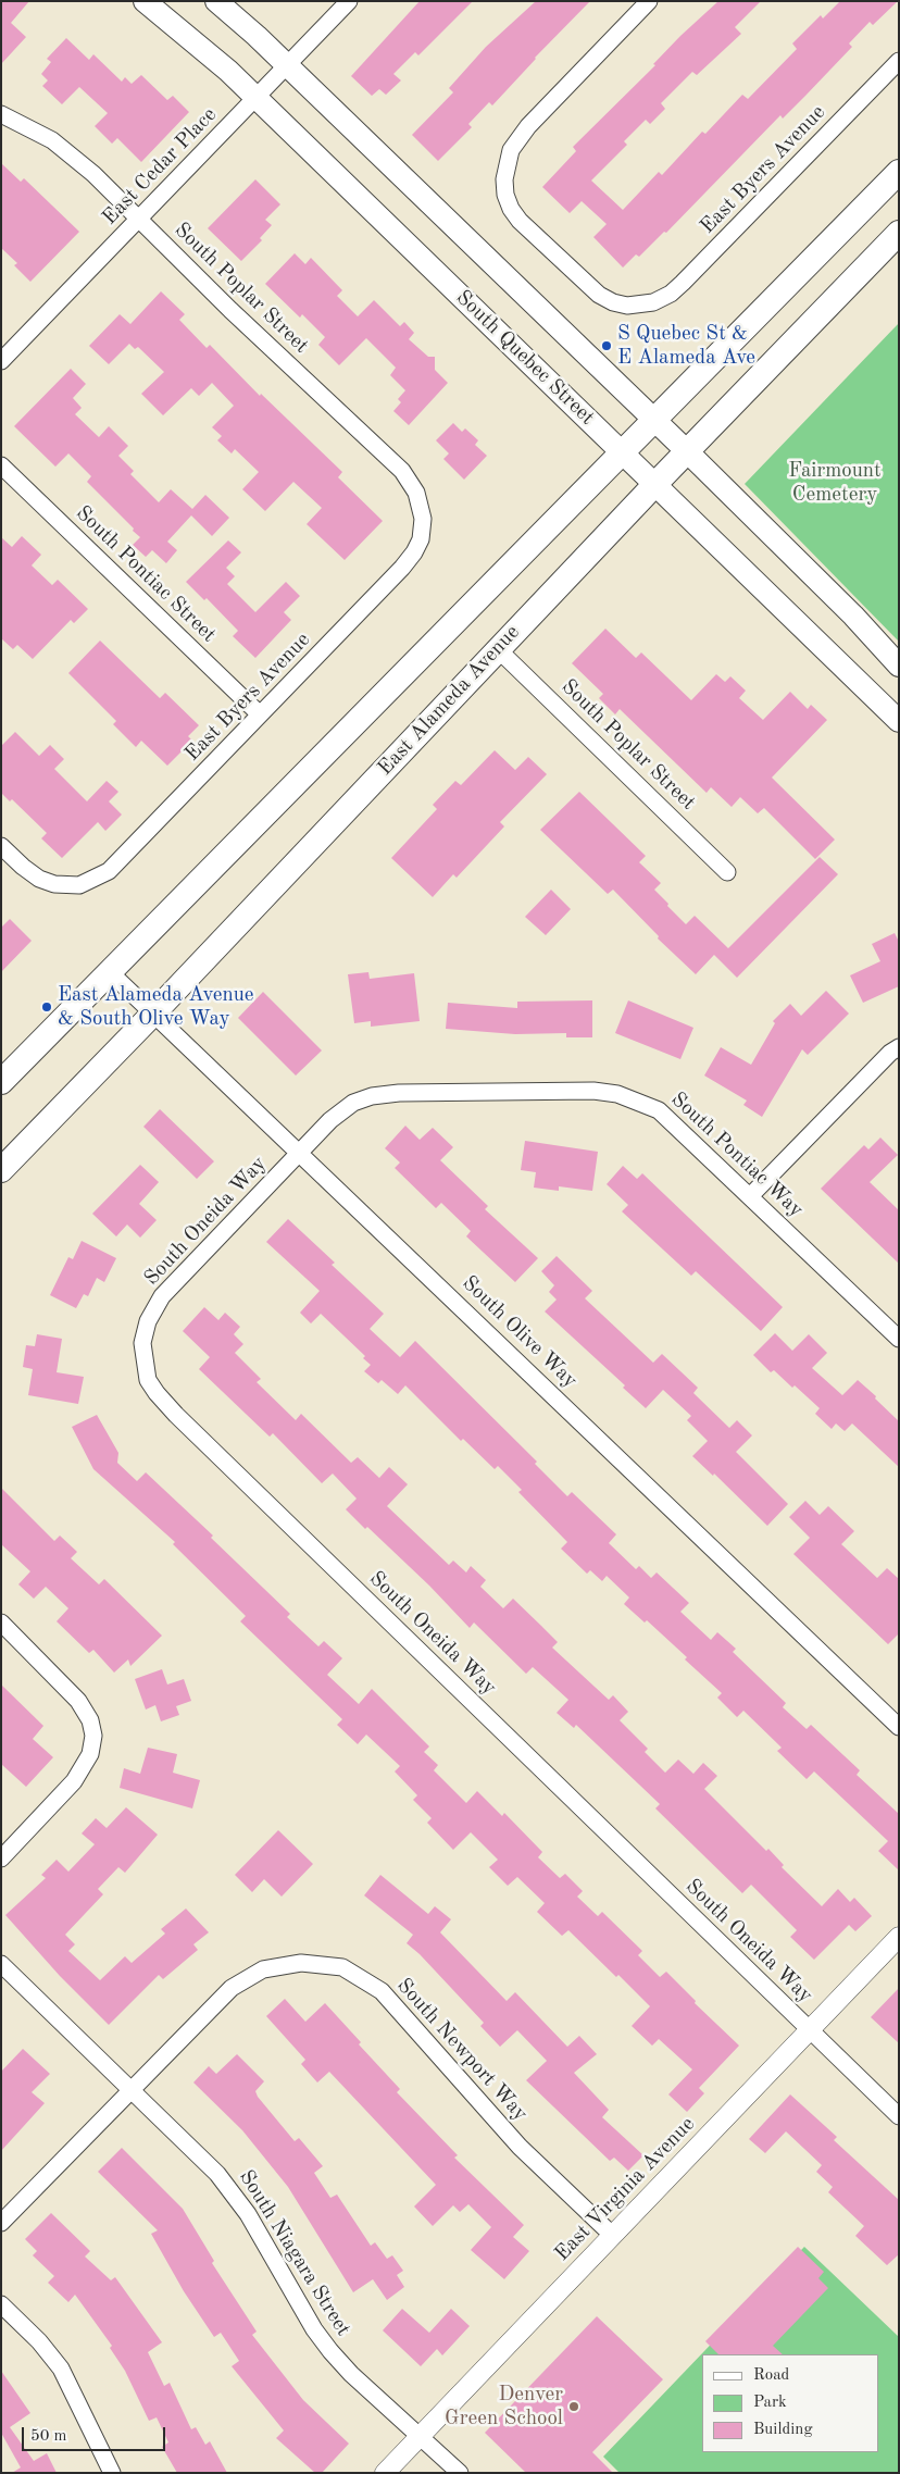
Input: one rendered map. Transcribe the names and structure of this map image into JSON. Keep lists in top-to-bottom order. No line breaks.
{"streets":{"main road":["South Quebec Street","East Alameda Avenue"],"street":["East Cedar Place","East Byers Avenue","South Poplar Street","South Pontiac Street","South Pontiac Way","South Oneida Way","South Olive Way","South Newport Way","East Virginia Avenue","South Niagara Street"]},"crossings":[["East Cedar Place","South Poplar Street"],["East Cedar Place","South Quebec Street"],["East Byers Avenue","South Poplar Street"],["East Byers Avenue","South Pontiac Street"],["South Poplar Street","East Alameda Avenue"],["South Quebec Street","East Alameda Avenue"],["East Alameda Avenue","South Olive Way"],["South Pontiac Way","South Oneida Way"],["South Pontiac Way","South Olive Way"],["South Oneida Way","South Olive Way"],["South Oneida Way","East Virginia Avenue"],["South Newport Way","East Virginia Avenue"],["South Newport Way","South Niagara Street"],["East Virginia Avenue","South Niagara Street"]],"parks":["Fairmount Cemetery"],"places":["S Quebec St & E Alameda Ave","East Alameda Avenue & South Olive Way","Denver Green School"],"legend":["Road","Park","Building"],"scale_bar":"50 m"}
